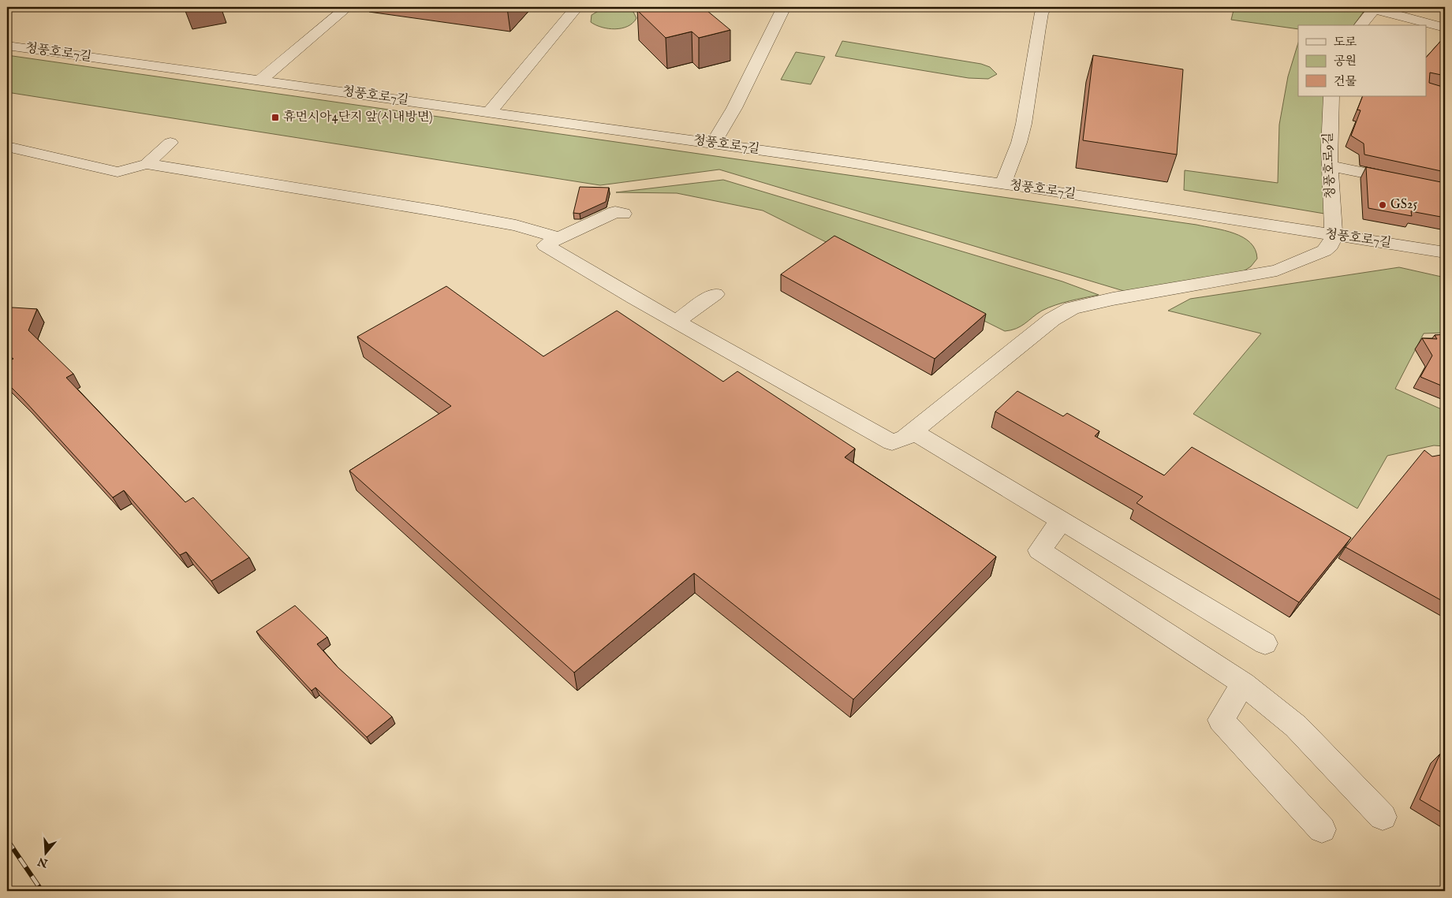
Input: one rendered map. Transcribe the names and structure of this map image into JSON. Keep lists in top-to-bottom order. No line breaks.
{"streets":{"street":["청풍호로7길","청풍호로9길"]},"crossings":[["청풍호로7길","청풍호로9길"]],"places":{"transit":["휴먼시아4단지 앞(시내방면)"],"other":["GS25"]},"legend":["도로","공원","건물"],"north":"bottom"}
